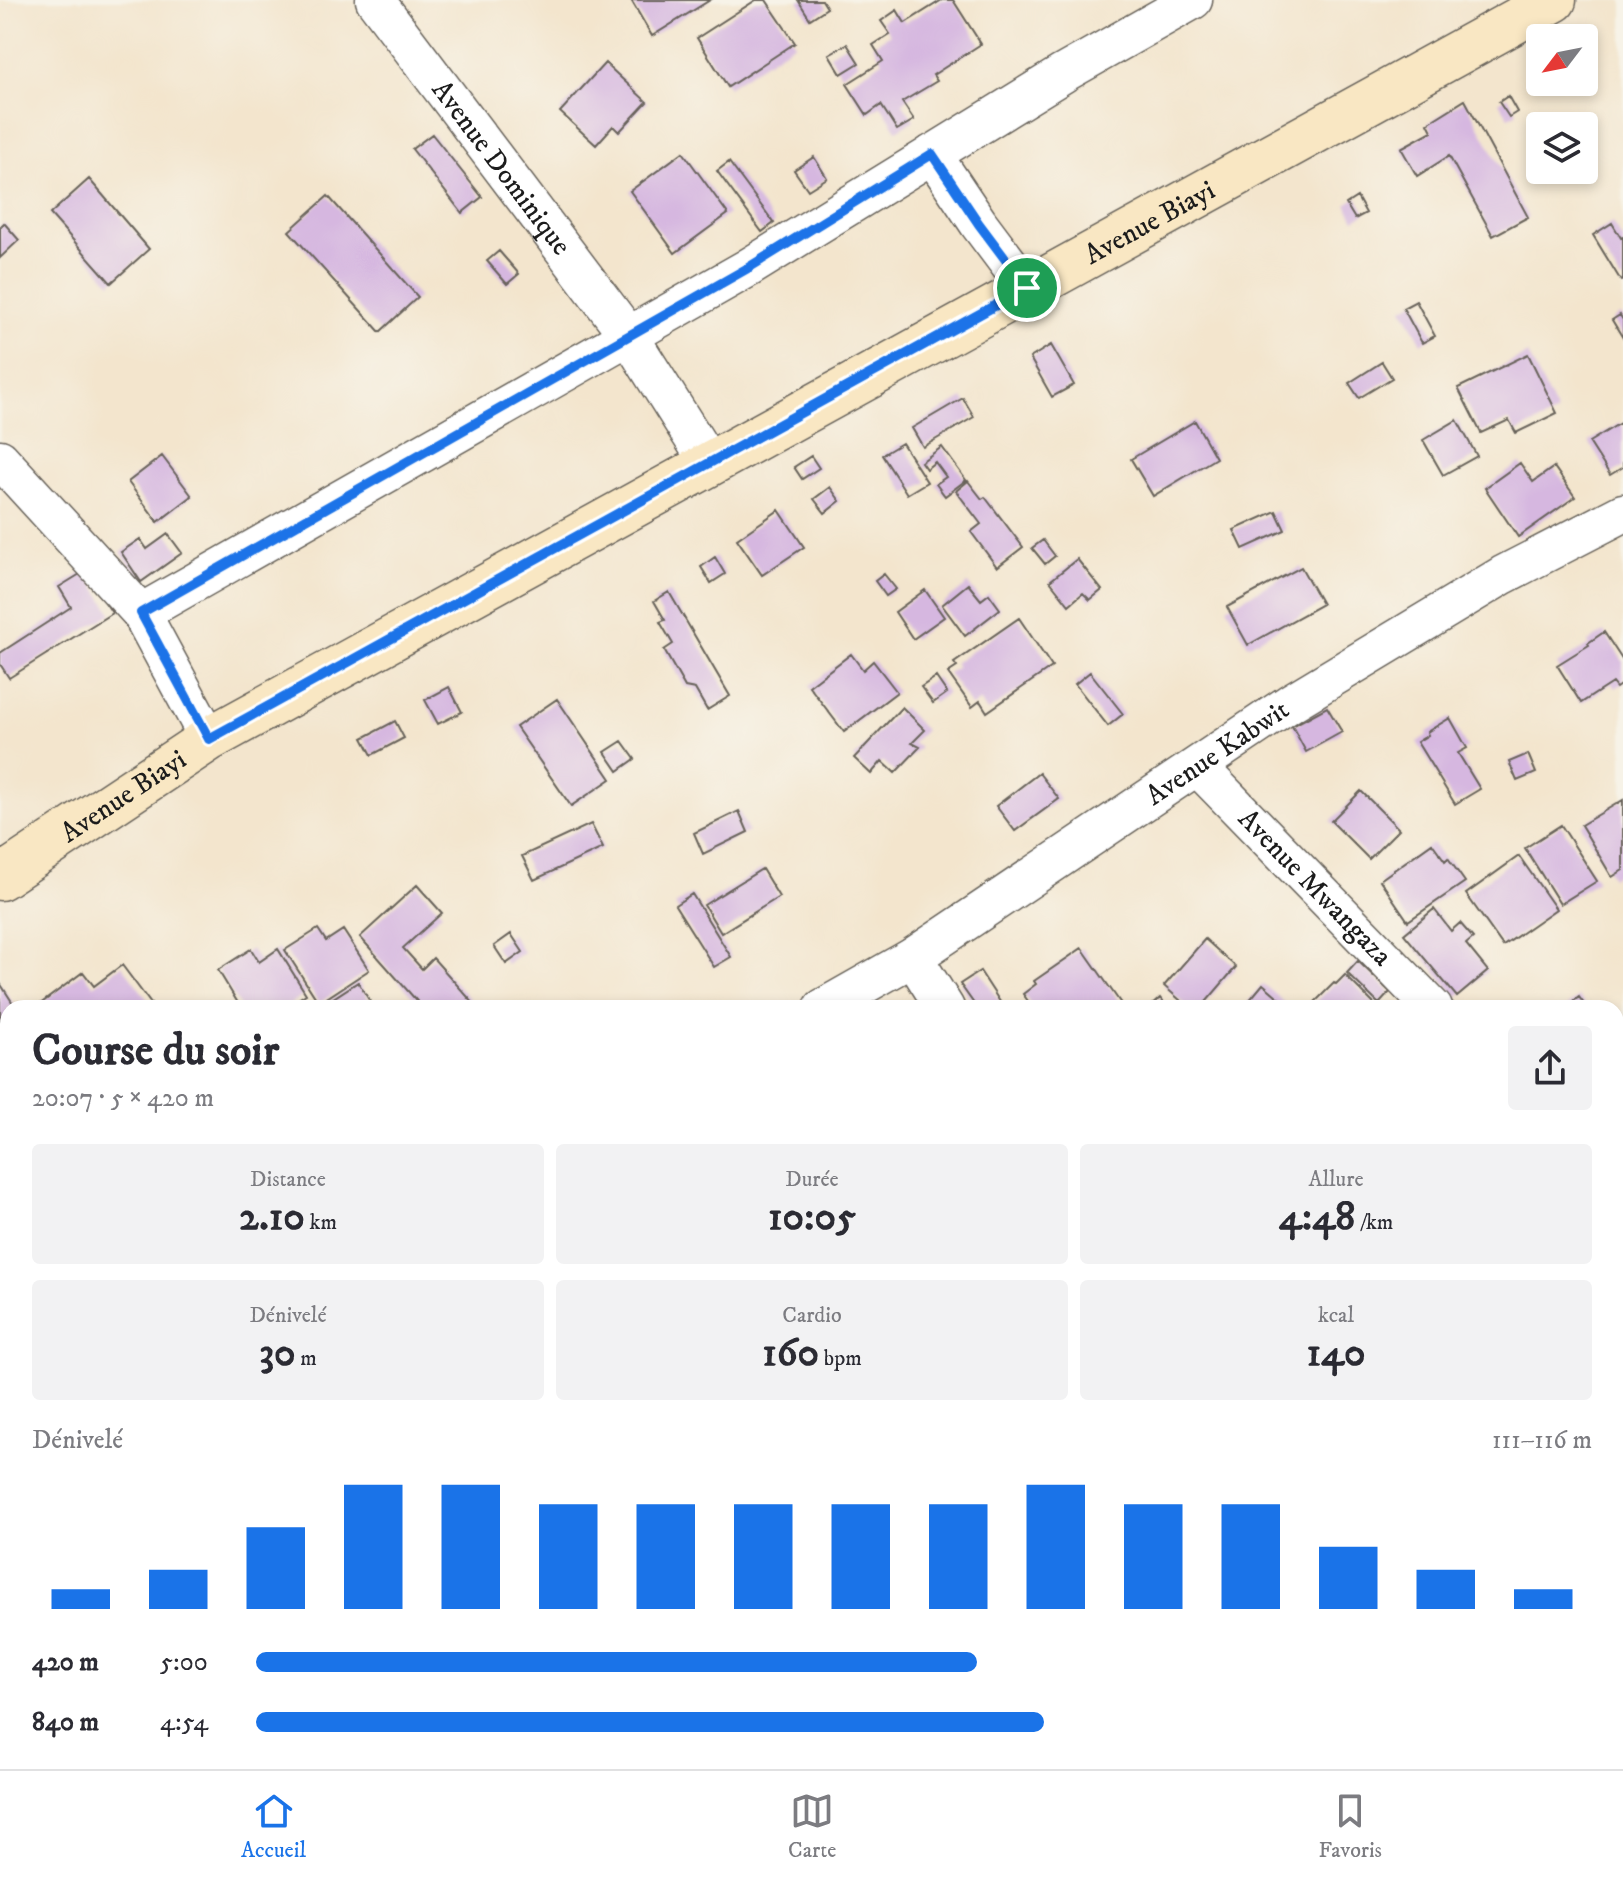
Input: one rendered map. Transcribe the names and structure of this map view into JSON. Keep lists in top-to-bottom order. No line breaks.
{"streets":{"street":["Avenue Dominique","Avenue Biayi","Avenue Kabwit","Avenue Mwangaza"]},"crossings":[["Avenue Dominique","Avenue Biayi"],["Avenue Kabwit","Avenue Mwangaza"]],"north":"bottom left","page":{"heading":["Course du soir","20:07 · 5 × 420 m"],"stats":[["Distance","2.10 km"],["Durée","10:05"],["Allure","4:48 /km"],["Dénivelé","30 m"],["Cardio","160 bpm"],["kcal","140"]],"chart":["Dénivelé","111–116 m"],"list":[{"name":"420 m","note":"5:00"},{"name":"840 m","note":"4:54"}],"tabs":["Accueil","Carte","Favoris"]}}
